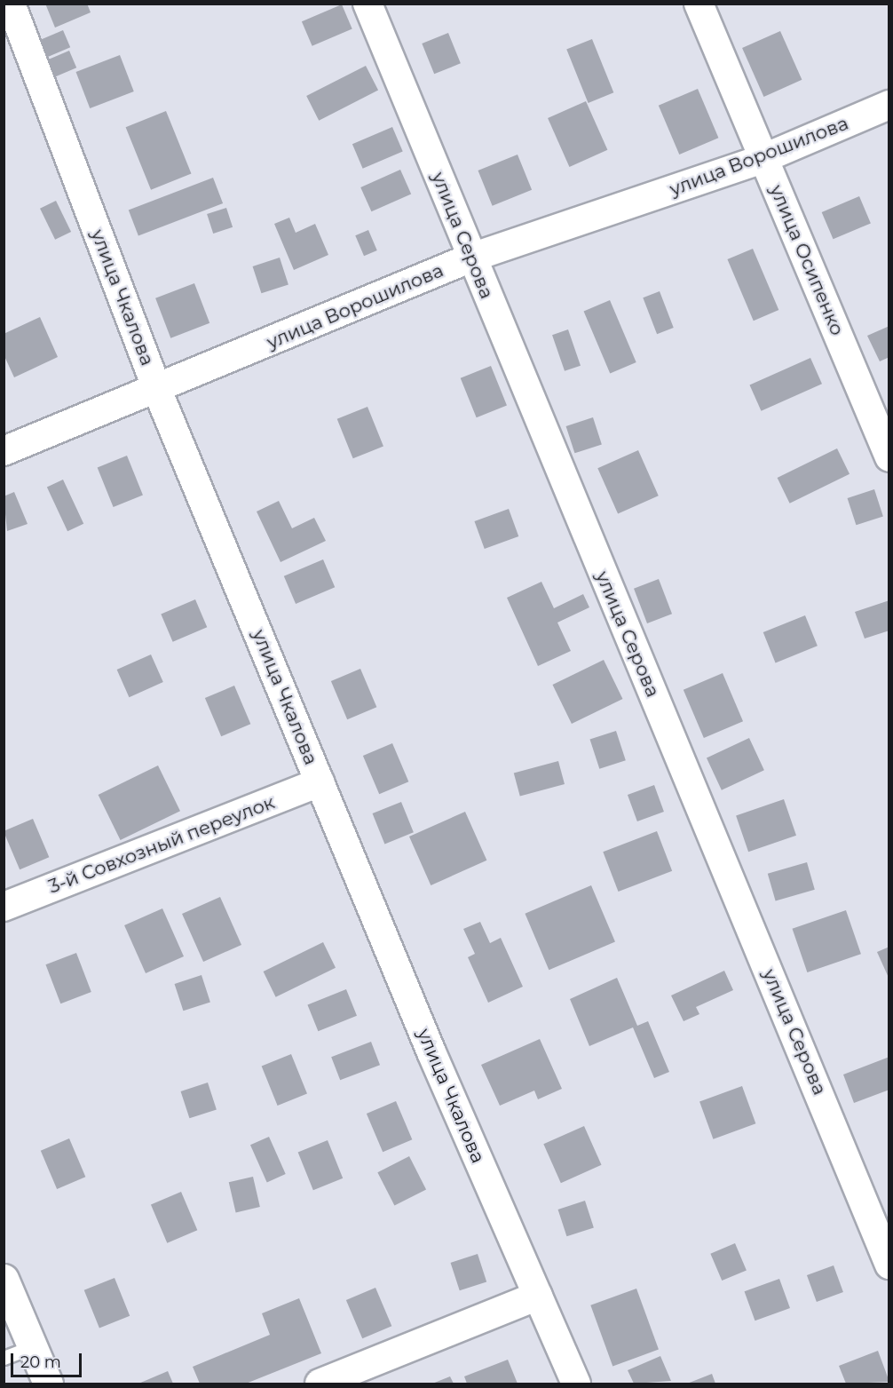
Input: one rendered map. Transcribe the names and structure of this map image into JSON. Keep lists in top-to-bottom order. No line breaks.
{"streets":{"street":["улица Ворошилова","улица Серова","улица Осипенко","улица Чкалова","3-й Совхозный переулок"]},"crossings":[["улица Ворошилова","улица Серова"],["улица Ворошилова","улица Осипенко"],["улица Ворошилова","улица Чкалова"],["улица Чкалова","3-й Совхозный переулок"]],"scale_bar":"20 m"}
